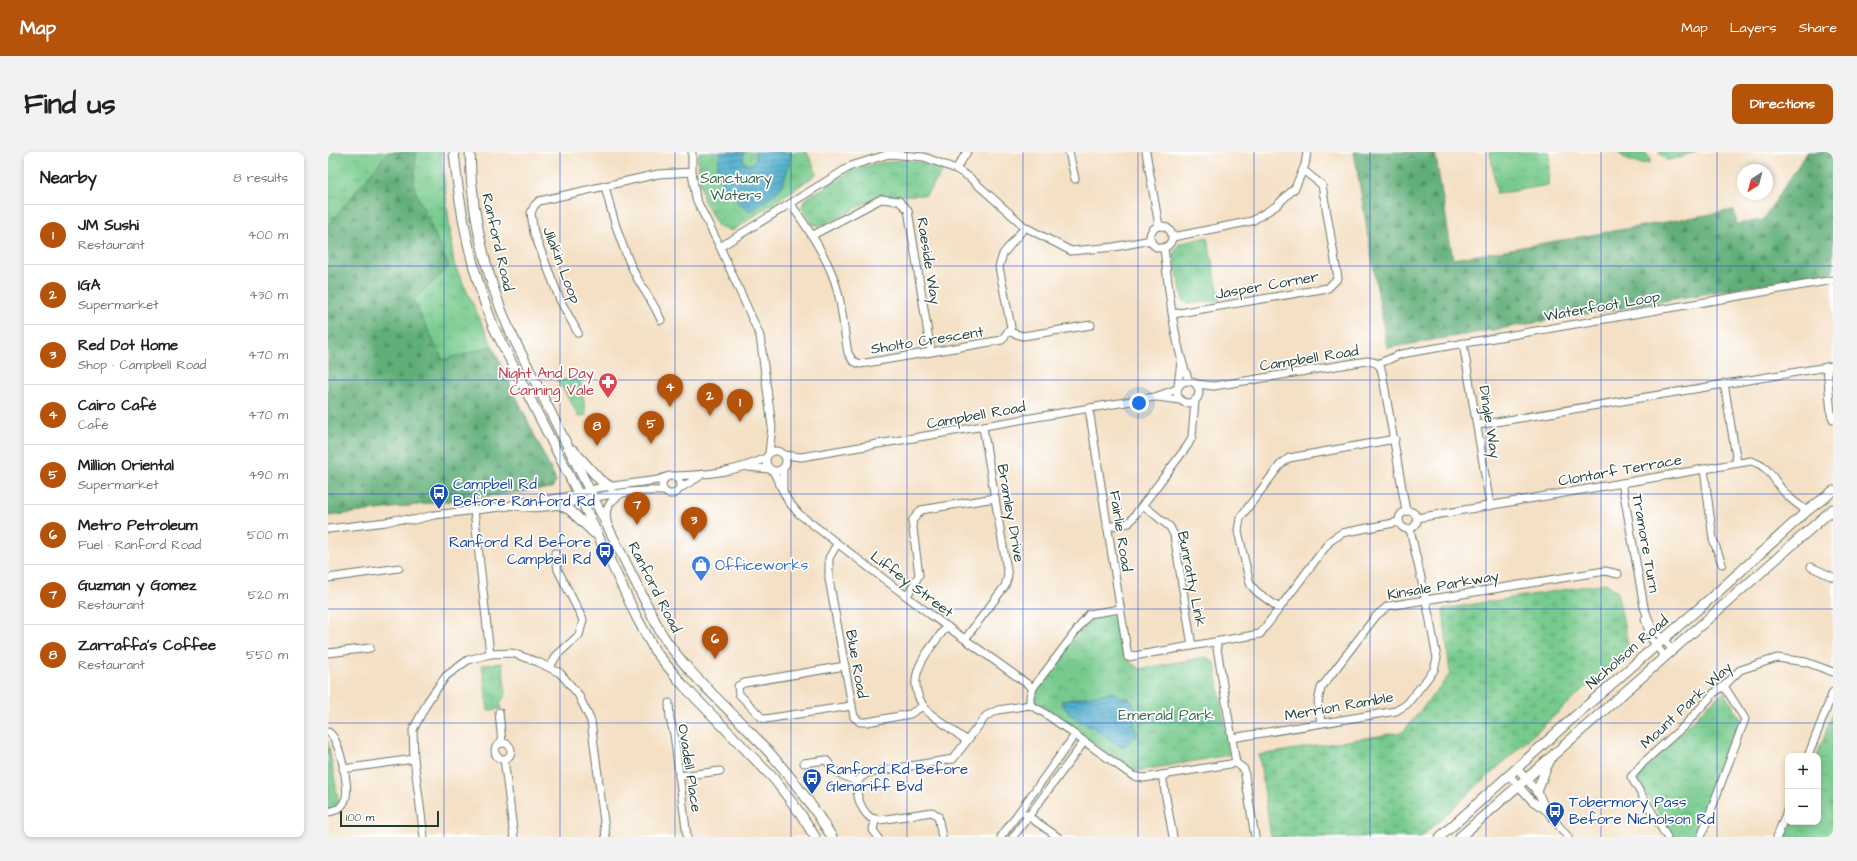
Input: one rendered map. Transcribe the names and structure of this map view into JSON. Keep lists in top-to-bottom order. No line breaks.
{"streets":{"main road":["Ranford Road","Nicholson Road"],"street":["Raeside Way","Jilakin Loop","Jasper Corner","Waterfoot Loop","Sholto Crescent","Campbell Road","Dingle Way","Clontarf Terrace","Bramley Drive","Fairlie Road","Tramore Turn","Bunratty Link","Liffey Street","Kinsale Parkway","Blue Road","Mount Park Way","Merrion Ramble","Ovadell Place"]},"crossings":[["Ranford Road","Campbell Road"],["Raeside Way","Sholto Crescent"],["Waterfoot Loop","Campbell Road"],["Waterfoot Loop","Dingle Way"],["Campbell Road","Clontarf Terrace"],["Campbell Road","Bramley Drive"],["Campbell Road","Fairlie Road"],["Campbell Road","Liffey Street"],["Campbell Road","Merrion Ramble"],["Dingle Way","Clontarf Terrace"],["Clontarf Terrace","Tramore Turn"],["Clontarf Terrace","Nicholson Road"],["Clontarf Terrace","Merrion Ramble"],["Bramley Drive","Liffey Street"],["Fairlie Road","Bunratty Link"],["Tramore Turn","Nicholson Road"],["Liffey Street","Blue Road"],["Kinsale Parkway","Merrion Ramble"]],"parks":["Sanctuary Waters","Emerald Park"],"places":{"pharmacy":["Night And Day Canning Vale"],"bus stop":["Campbell Rd Before Ranford Rd","Ranford Rd Before Campbell Rd","Ranford Rd Before Glenariff Bvd","Tobermory Pass Before Nicholson Rd"],"shop":["Officeworks"]},"scale_bar":"100 m","north":"bottom left","page":{"header":"Map","nav":["Map","Layers","Share"],"buttons":"Directions","title":"Find us","heading":["Nearby","8 results"],"list":[{"mark":"1","name":"JM Sushi","note":"Restaurant","value":"400 m"},{"mark":"2","name":"IGA","note":"Supermarket","value":"430 m"},{"mark":"3","name":"Red Dot Home","note":"Shop · Campbell Road","value":"470 m"},{"mark":"4","name":"Cairo Café","note":"Café","value":"470 m"},{"mark":"5","name":"Million Oriental","note":"Supermarket","value":"490 m"},{"mark":"6","name":"Metro Petroleum","note":"Fuel · Ranford Road","value":"500 m"},{"mark":"7","name":"Guzman y Gomez","note":"Restaurant","value":"520 m"},{"mark":"8","name":"Zarraffa's Coffee","note":"Restaurant","value":"550 m"}],"pins":["4","2","1","5","8","7","3","6"],"map_buttons":["+","−"],"scale":"100 m"}}
